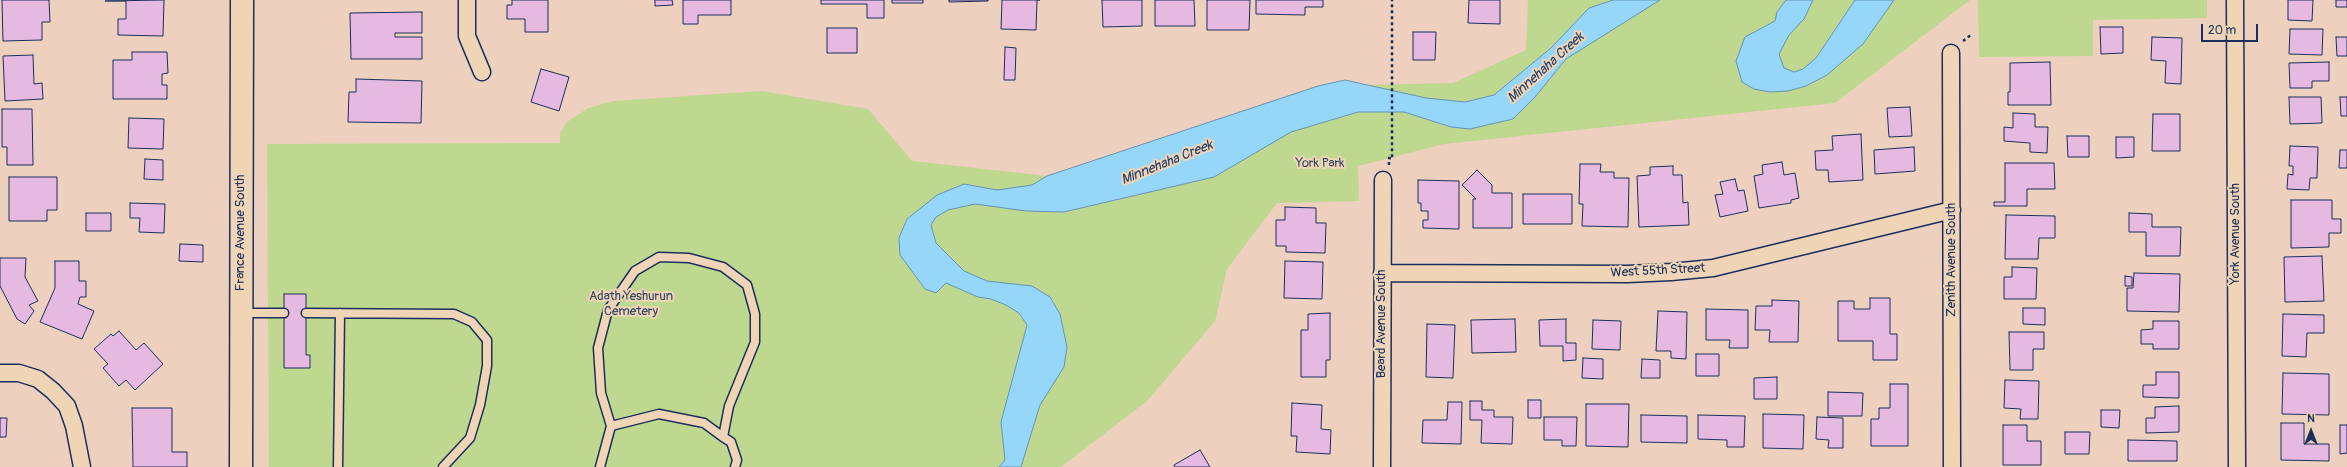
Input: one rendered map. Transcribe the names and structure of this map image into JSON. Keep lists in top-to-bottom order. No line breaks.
{"streets":{"main road":["France Avenue South"],"street":["York Avenue South","Zenith Avenue South","West 55th Street","Beard Avenue South"]},"crossings":[["Zenith Avenue South","West 55th Street"],["West 55th Street","Beard Avenue South"]],"water":["Minnehaha Creek"],"parks":["York Park","Adath Yeshurun Cemetery"],"scale_bar":"20 m","north":"top"}
